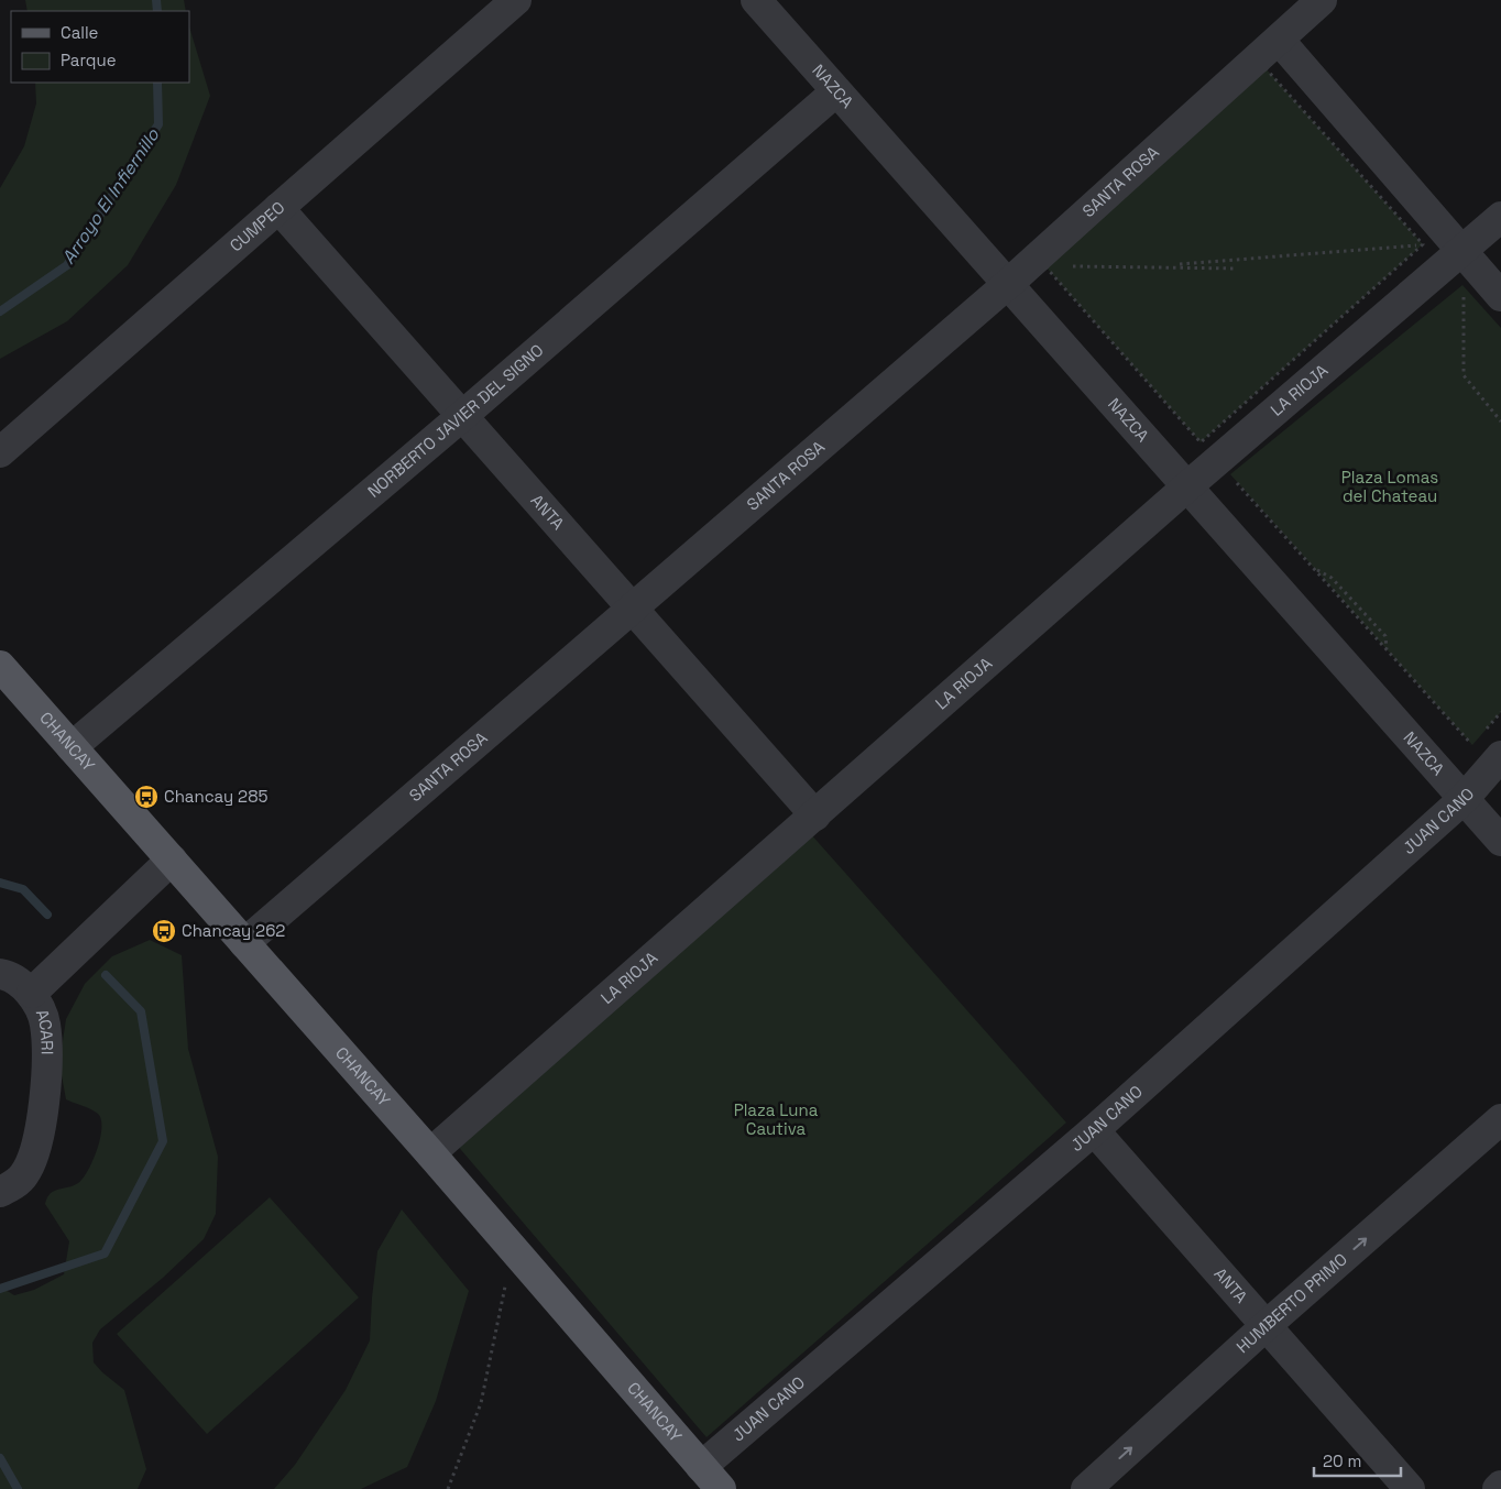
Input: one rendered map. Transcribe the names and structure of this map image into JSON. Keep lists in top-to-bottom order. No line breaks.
{"streets":{"main road":["CHANCAY"],"street":["NAZCA","SANTA ROSA","CUMPEO","LA RIOJA","NORBERTO JAVIER DEL SIGNO","ANTA","JUAN CANO","ACARI","HUMBERTO PRIMO"]},"crossings":[["NAZCA","SANTA ROSA"],["NAZCA","LA RIOJA"],["NAZCA","NORBERTO JAVIER DEL SIGNO"],["NAZCA","JUAN CANO"],["SANTA ROSA","ANTA"],["SANTA ROSA","CHANCAY"],["CUMPEO","ANTA"],["LA RIOJA","ANTA"],["LA RIOJA","CHANCAY"],["NORBERTO JAVIER DEL SIGNO","ANTA"],["NORBERTO JAVIER DEL SIGNO","CHANCAY"],["ANTA","JUAN CANO"],["ANTA","HUMBERTO PRIMO"],["CHANCAY","JUAN CANO"]],"one_way":["HUMBERTO PRIMO"],"water":["Arroyo El Infiernillo"],"parks":["Plaza Lomas del Chateau","Plaza Luna Cautiva"],"places":{"bus stop":["Chancay 285","Chancay 262"]},"legend":["Calle","Parque"],"scale_bar":"20 m"}
